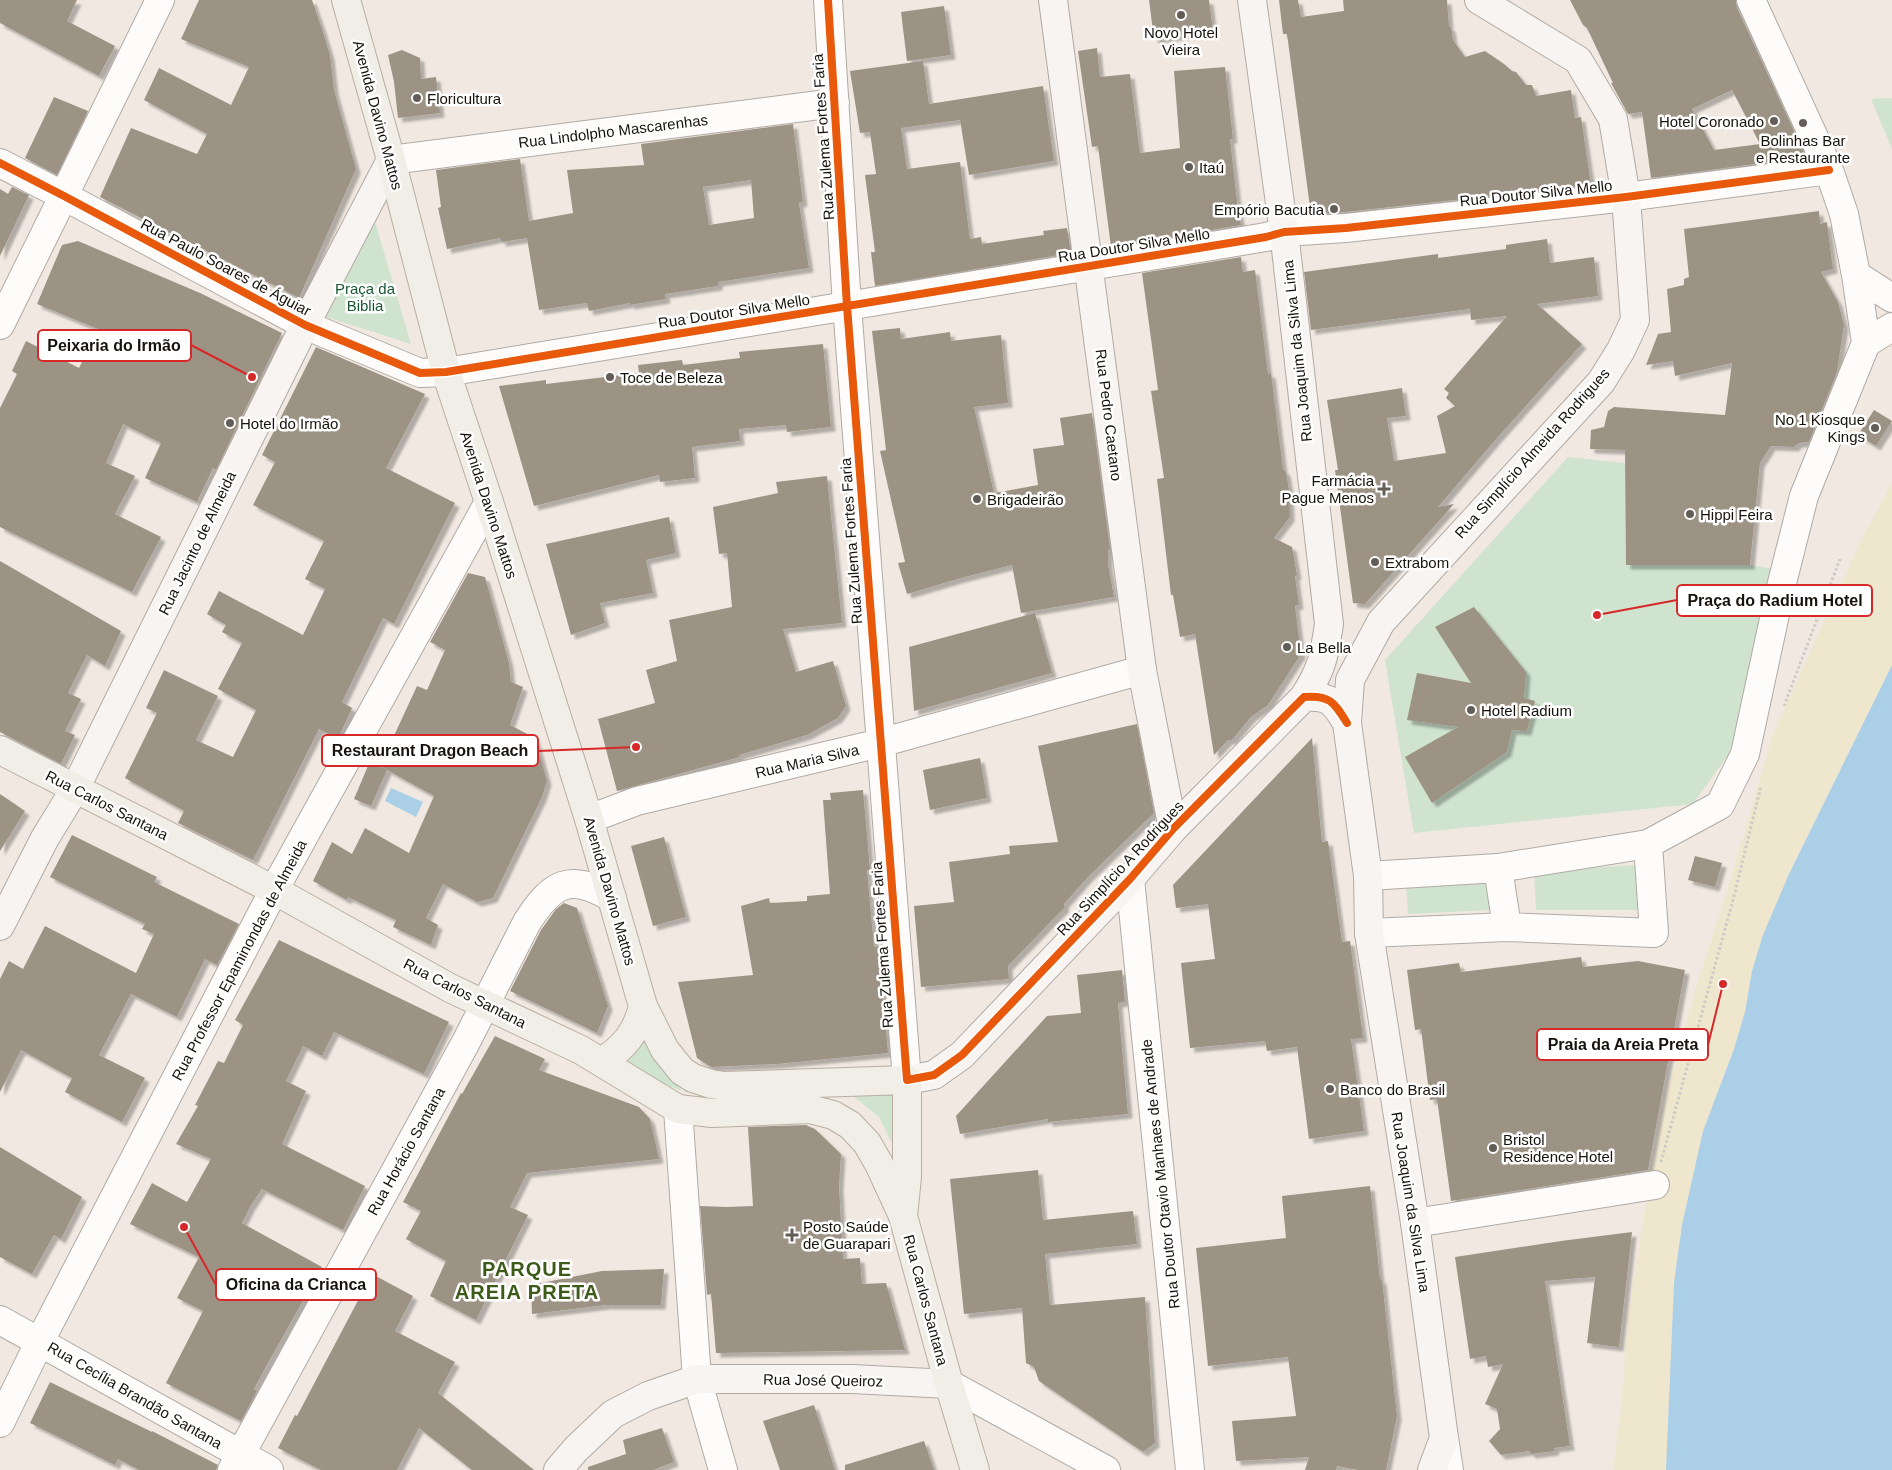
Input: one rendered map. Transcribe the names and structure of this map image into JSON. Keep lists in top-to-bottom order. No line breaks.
{"streets":{"main road":["Avenida Davino Mattos","Rua Carlos Santana"],"street":["Rua Lindolpho Mascarenhas","Rua Zulema Fortes Faria","Rua Doutor Silva Mello","Rua Paulo Soares de Águiar","Rua Joaquim da Silva Lima","Rua Pedro Caetano","Rua Simplício Almeida Rodrigues","Rua Jacinto de Almeida","Rua Maria Silva","Rua Simplício A Rodrigues","Rua Professor Epaminondas de Almeida","Rua Horácio Santana","Rua Doutor Otavio Manhaes de Andrade","Rua José Queiroz","Rua Cecília Brandão Santana"]},"crossings":[["Avenida Davino Mattos","Rua Lindolpho Mascarenhas"],["Avenida Davino Mattos","Rua Doutor Silva Mello"],["Avenida Davino Mattos","Rua Paulo Soares de Águiar"],["Avenida Davino Mattos","Rua Jacinto de Almeida"],["Avenida Davino Mattos","Rua Maria Silva"],["Avenida Davino Mattos","Rua Professor Epaminondas de Almeida"],["Avenida Davino Mattos","Rua Horácio Santana"],["Rua Lindolpho Mascarenhas","Rua Zulema Fortes Faria"],["Rua Lindolpho Mascarenhas","Rua Jacinto de Almeida"],["Rua Zulema Fortes Faria","Rua Doutor Silva Mello"],["Rua Zulema Fortes Faria","Rua Maria Silva"],["Rua Zulema Fortes Faria","Rua Carlos Santana"],["Rua Zulema Fortes Faria","Rua Simplício A Rodrigues"],["Rua Doutor Silva Mello","Rua Paulo Soares de Águiar"],["Rua Doutor Silva Mello","Rua Joaquim da Silva Lima"],["Rua Doutor Silva Mello","Rua Pedro Caetano"],["Rua Doutor Silva Mello","Rua Simplício Almeida Rodrigues"],["Rua Paulo Soares de Águiar","Rua Jacinto de Almeida"],["Rua Joaquim da Silva Lima","Rua Simplício Almeida Rodrigues"],["Rua Joaquim da Silva Lima","Rua Simplício A Rodrigues"],["Rua Pedro Caetano","Rua Maria Silva"],["Rua Pedro Caetano","Rua Simplício A Rodrigues"],["Rua Jacinto de Almeida","Rua Carlos Santana"],["Rua Carlos Santana","Rua Simplício A Rodrigues"],["Rua Carlos Santana","Rua Professor Epaminondas de Almeida"],["Rua Carlos Santana","Rua Horácio Santana"],["Rua Carlos Santana","Rua José Queiroz"],["Rua Simplício A Rodrigues","Rua Doutor Otavio Manhaes de Andrade"],["Rua Professor Epaminondas de Almeida","Rua Cecília Brandão Santana"],["Rua Horácio Santana","Rua Cecília Brandão Santana"]],"districts":["PARQUE AREIA PRETA"],"parks":["Praça da Biblia"],"places":{"other":["Novo Hotel Vieira","Floricultura","Hotel Coronado","Bolinhas Bar e Restaurante","Itaú","Empório Bacutia","Peixaria do Irmão","Toce de Beleza","Hotel do Irmão","No 1 Kiosque Kings","Brigadeirão","Hippi Feira","Extrabom","Praça do Radium Hotel","La Bella","Hotel Radium","Restaurant Dragon Beach","Praia da Areia Preta","Banco do Brasil","Bristol Residence Hotel","Oficina da Crianca"],"health":["Farmácia Pague Menos","Posto Saúde de Guarapari"]}}
